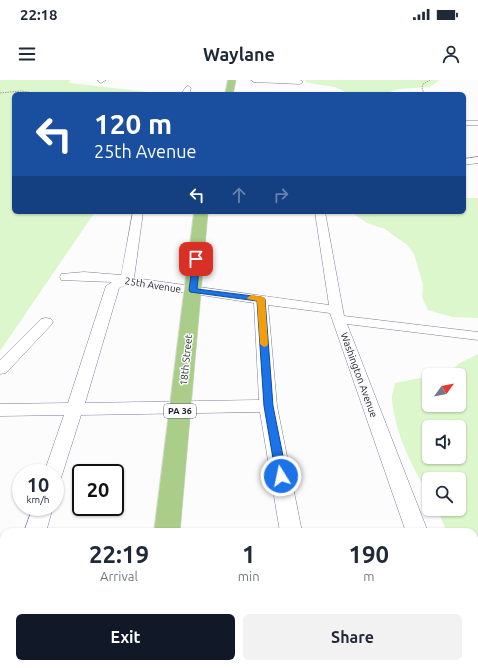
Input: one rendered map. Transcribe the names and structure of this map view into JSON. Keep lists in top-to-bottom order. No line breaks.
{"streets":{"main road":["18th Street","PA 36"],"street":["25th Avenue","Washington Avenue"]},"crossings":[["25th Avenue","18th Street"],["25th Avenue","Washington Avenue"]],"north":"top right","page":{"status":"22:18","header":"Waylane","turn":["120 m","25th Avenue"],"speed":"10 km/h","limit":"20","eta":["22:19","Arrival","1","min","190","m"],"buttons":["Exit","Share"]}}
